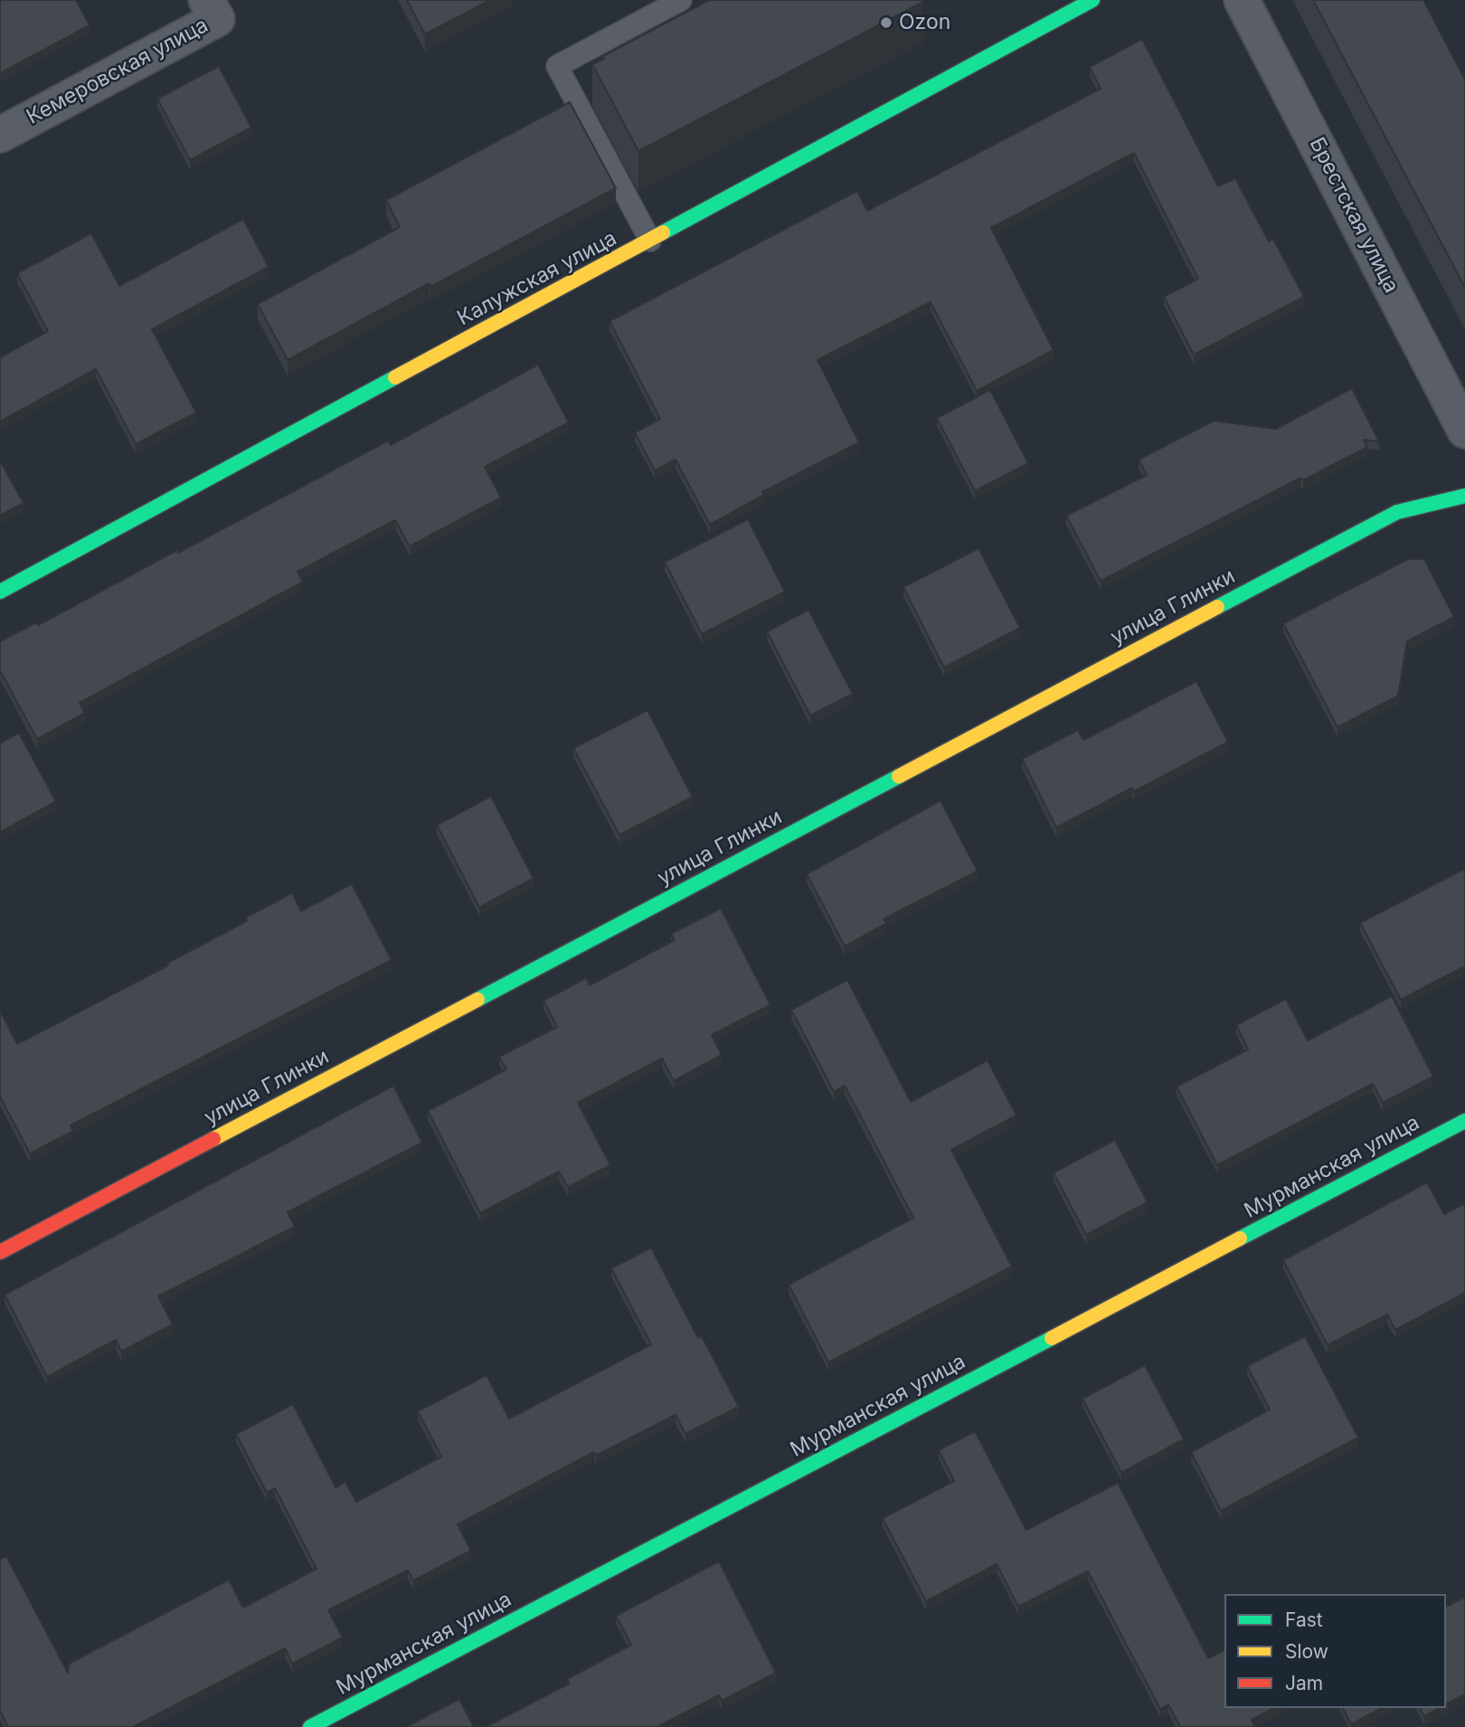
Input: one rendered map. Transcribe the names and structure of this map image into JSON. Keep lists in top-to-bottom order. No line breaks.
{"streets":{"street":["Кемеровская улица","Брестская улица","Калужская улица","улица Глинки","Мурманская улица"]},"places":["Ozon"],"legend":["Fast","Slow","Jam"]}
